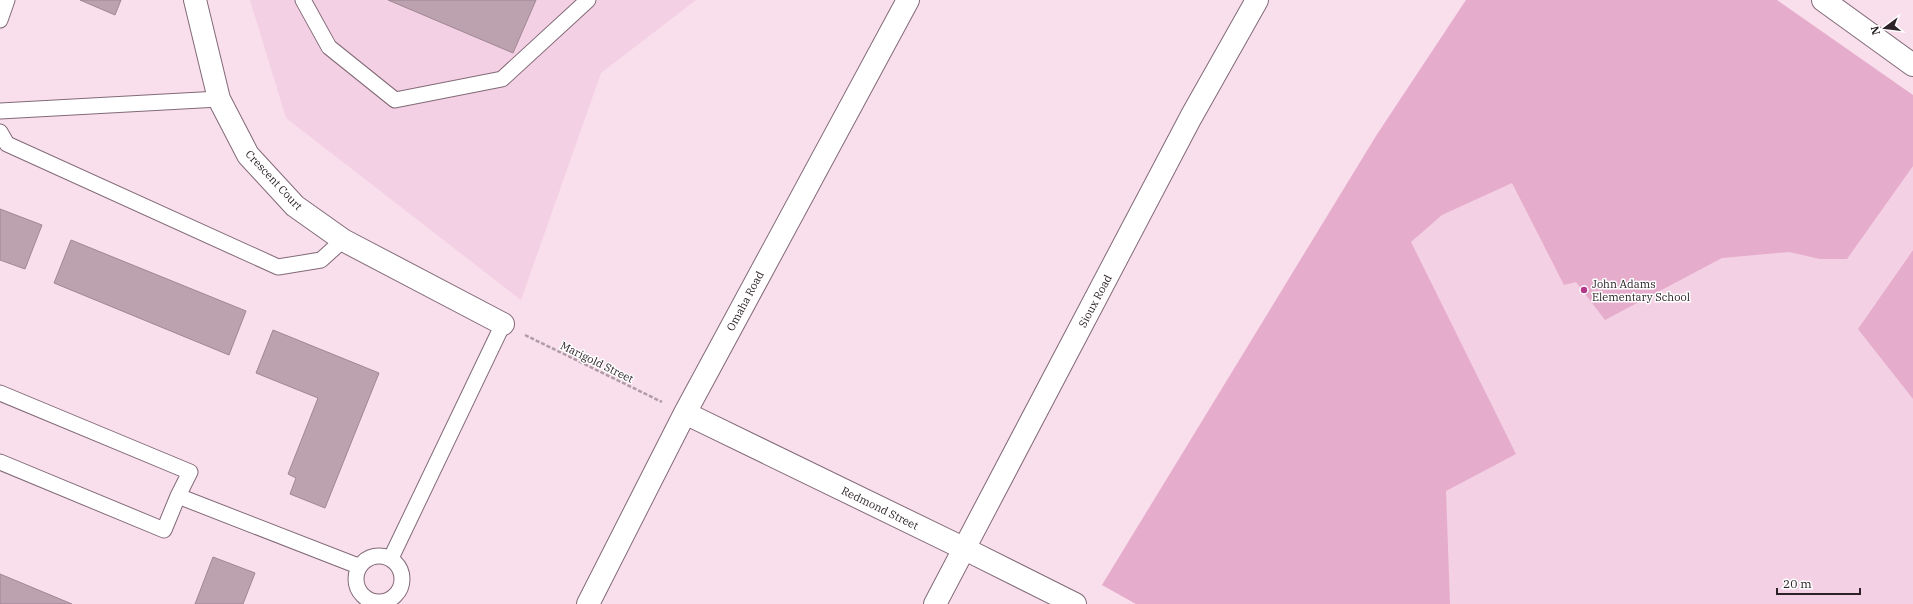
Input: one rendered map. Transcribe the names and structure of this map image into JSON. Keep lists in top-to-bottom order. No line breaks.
{"streets":{"street":["Crescent Court","Omaha Road","Sioux Road","Redmond Street"],"path":["Marigold Street"]},"crossings":[["Crescent Court","Marigold Street"],["Omaha Road","Marigold Street"],["Omaha Road","Redmond Street"],["Sioux Road","Redmond Street"],["Marigold Street","Redmond Street"]],"places":["John Adams Elementary School"],"scale_bar":"20 m","north":"left"}
